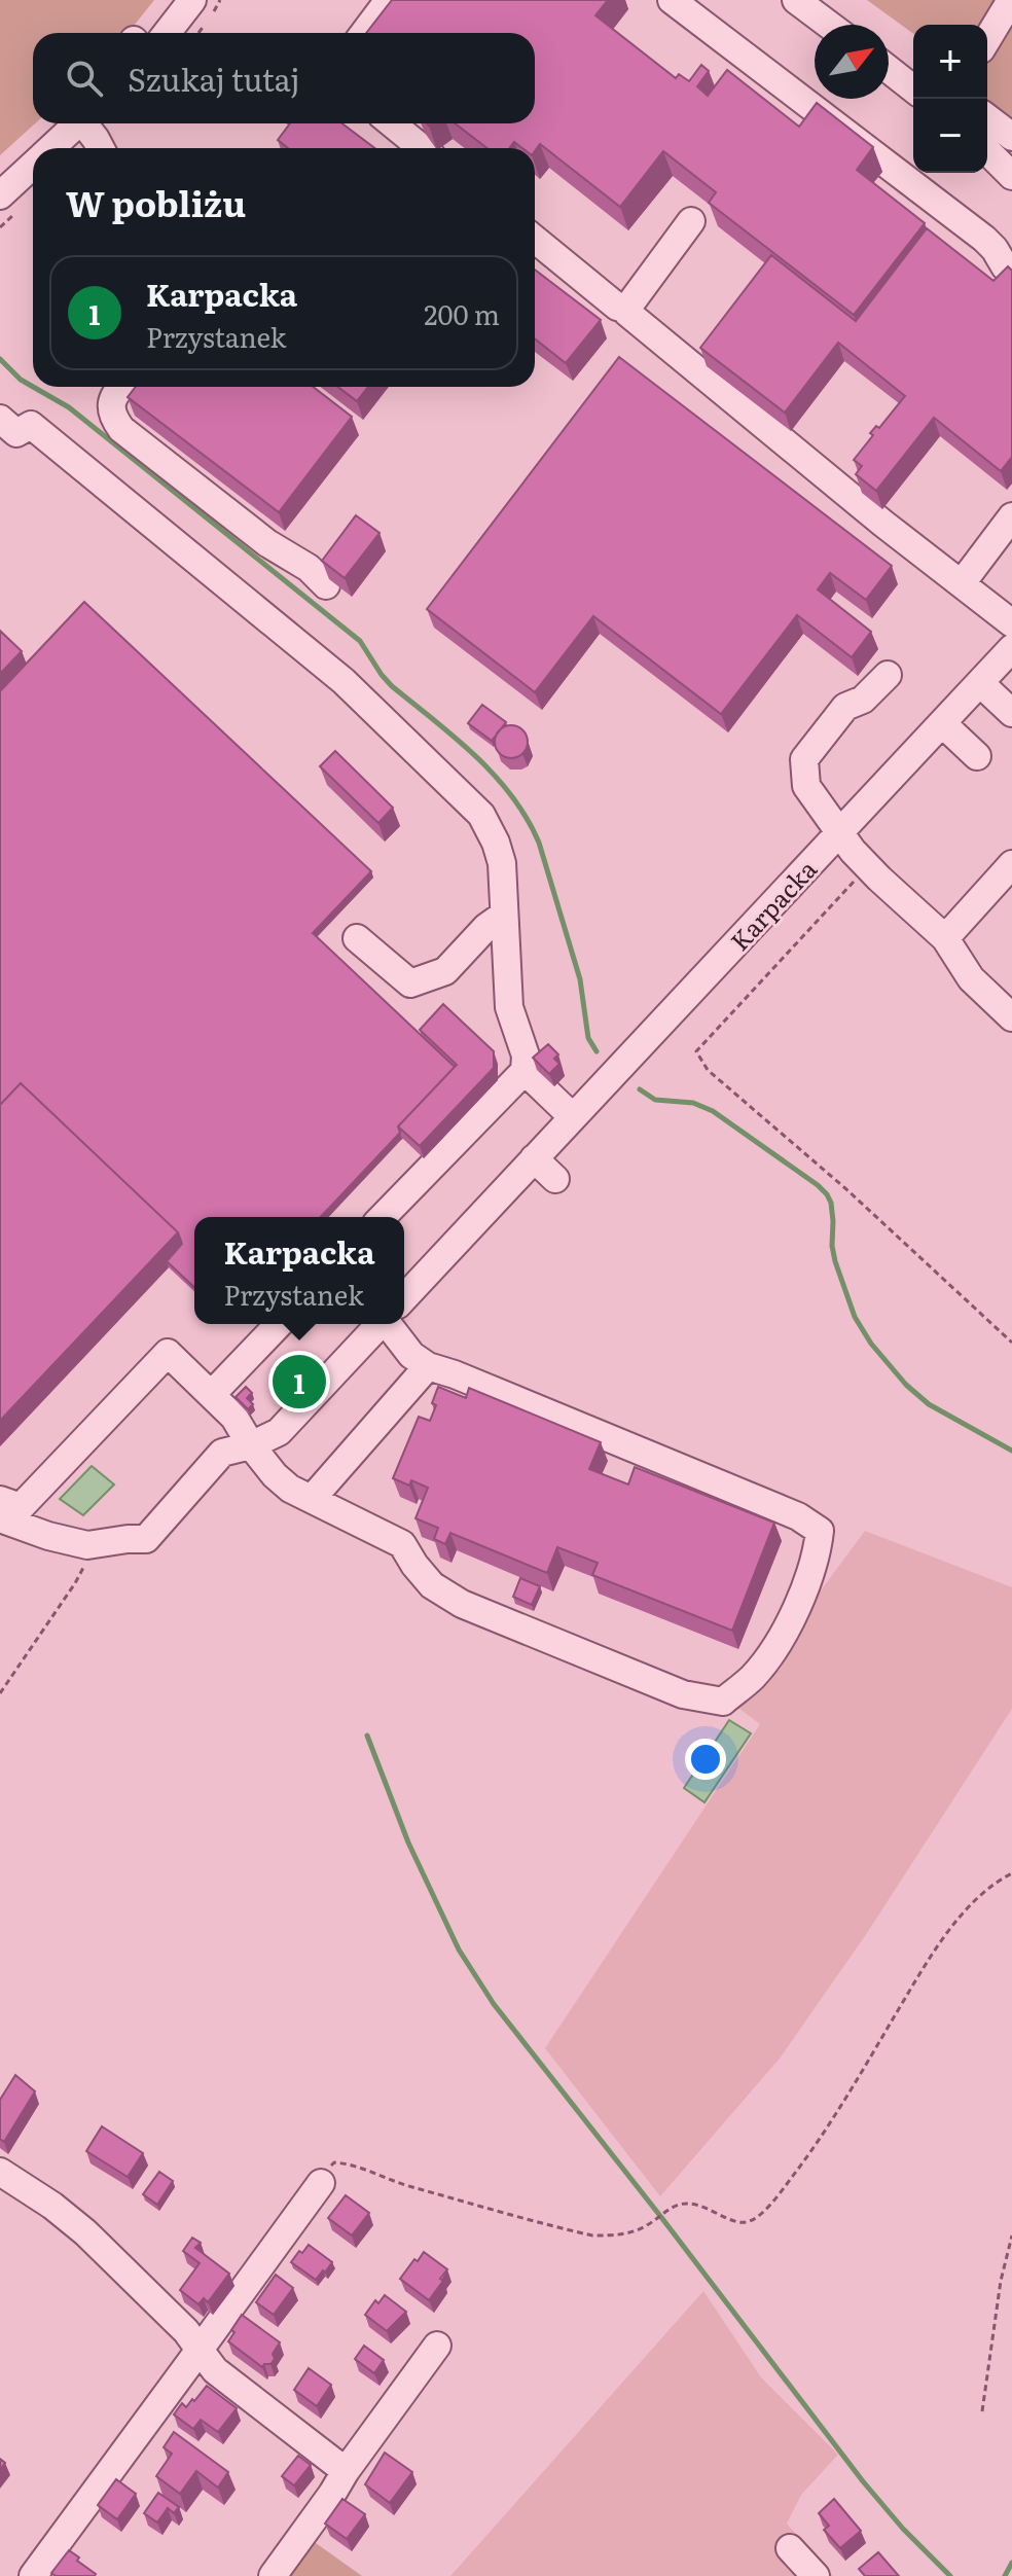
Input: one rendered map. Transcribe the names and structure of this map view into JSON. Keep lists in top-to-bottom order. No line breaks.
{"streets":{"street":["Karpacka"]},"north":"top right","page":{"map_buttons":["+","−"],"search":"Szukaj tutaj","heading":"W pobliżu","list":[{"mark":"1","name":"Karpacka","note":"Przystanek","value":"200 m"}],"popup":["Karpacka","Przystanek"],"pins":"1"}}
